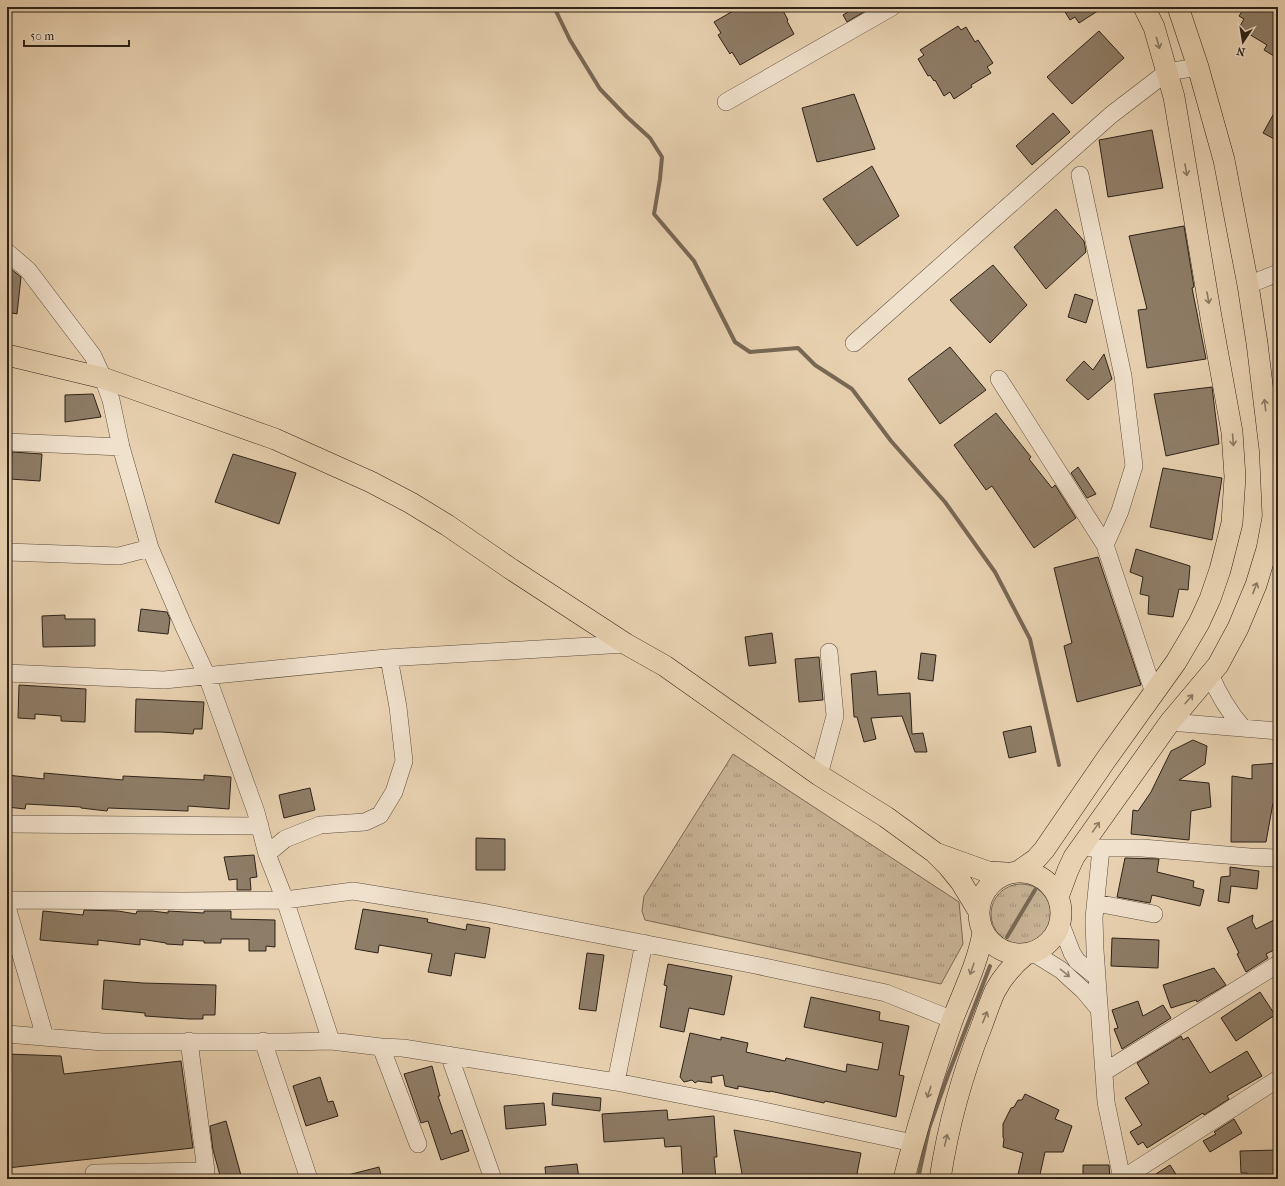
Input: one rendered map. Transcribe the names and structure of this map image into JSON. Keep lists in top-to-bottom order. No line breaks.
{"scale_bar":"50 m","north":"bottom"}
